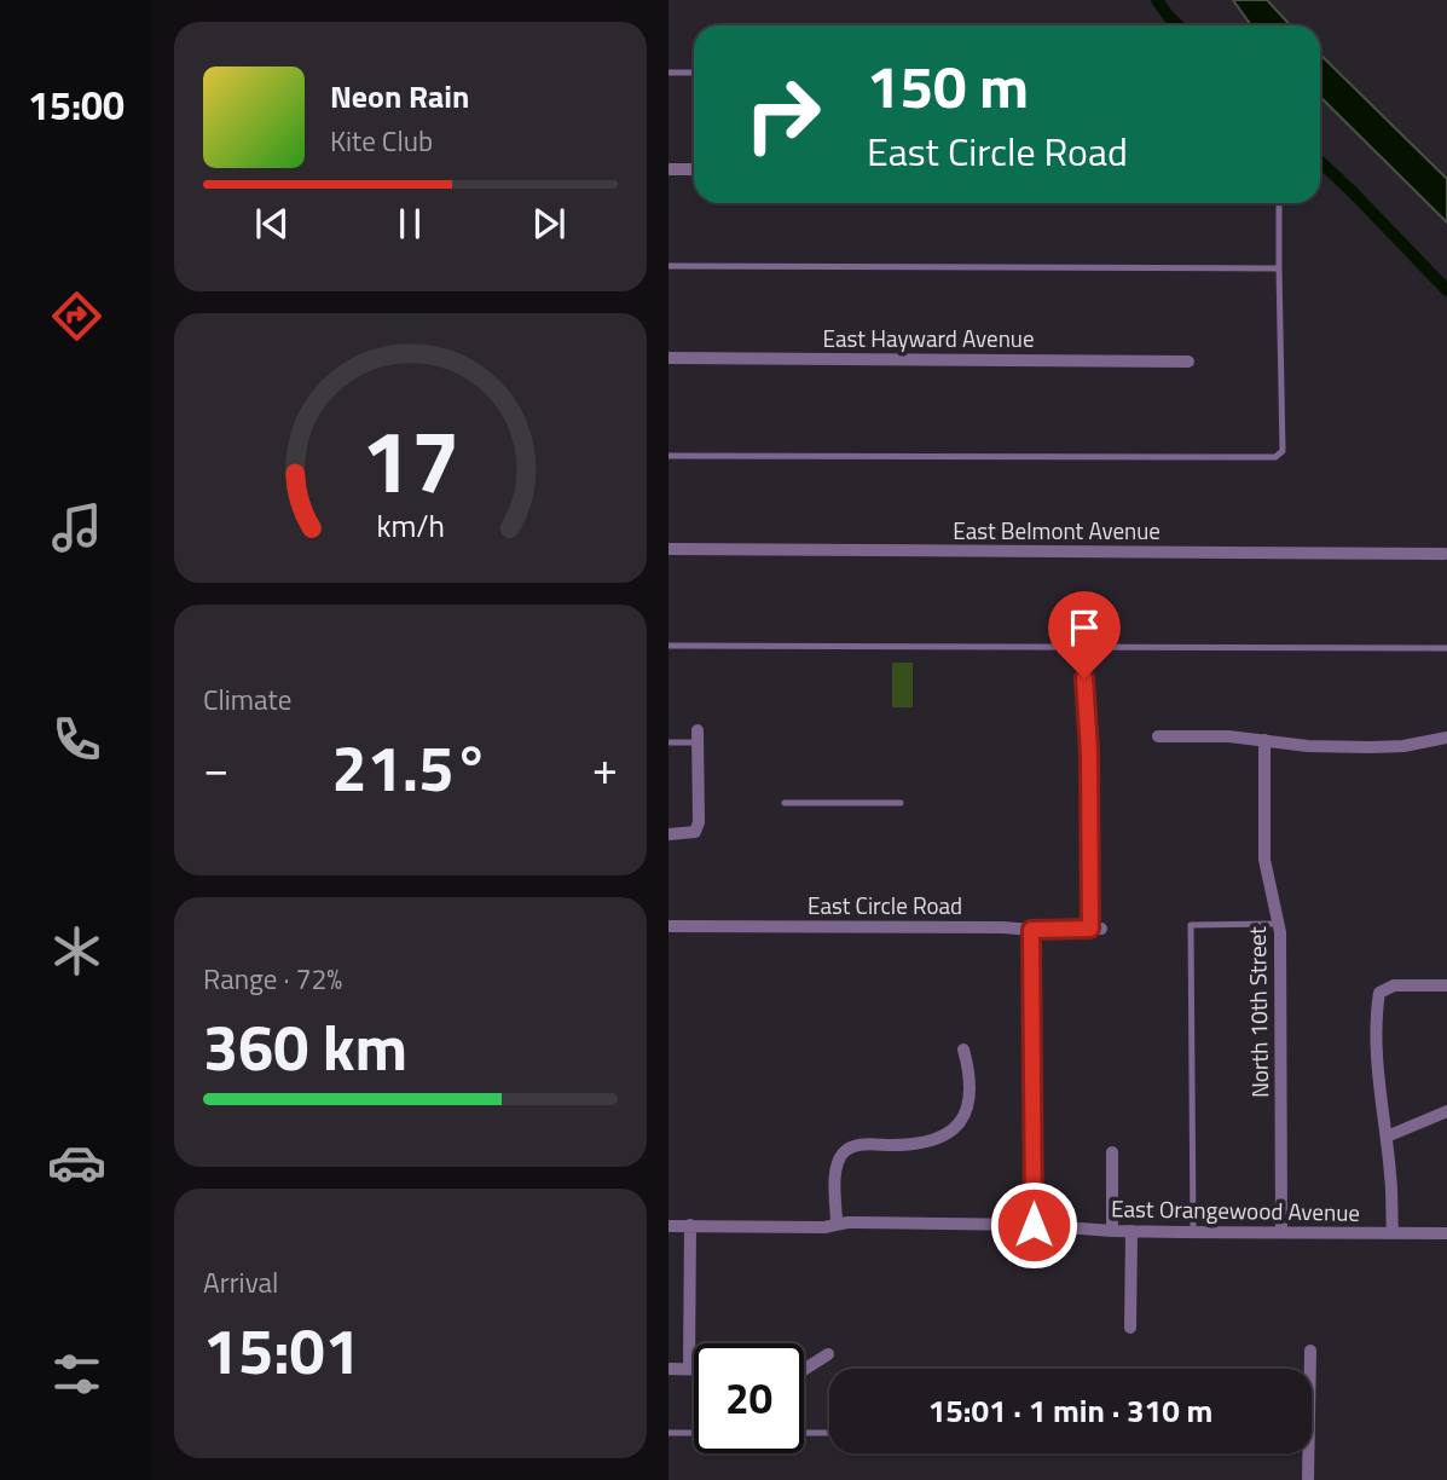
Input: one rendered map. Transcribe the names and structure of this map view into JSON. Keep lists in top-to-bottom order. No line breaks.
{"streets":{"street":["East Hayward Avenue","East Belmont Avenue","East Circle Road","North 10th Street","East Orangewood Avenue"]},"crossings":[["North 10th Street","East Orangewood Avenue"]],"page":{"tabs":"15:00","turn":["150 m","East Circle Road"],"song":["Neon Rain","Kite Club"],"tile":["Climate",["Range · 72%","360 km"],["Arrival","15:01"]],"heat":["−","21.5°","+"],"limit":"20","trip":"15:01 · 1 min · 310 m","gauge":["17","km/h"]}}
